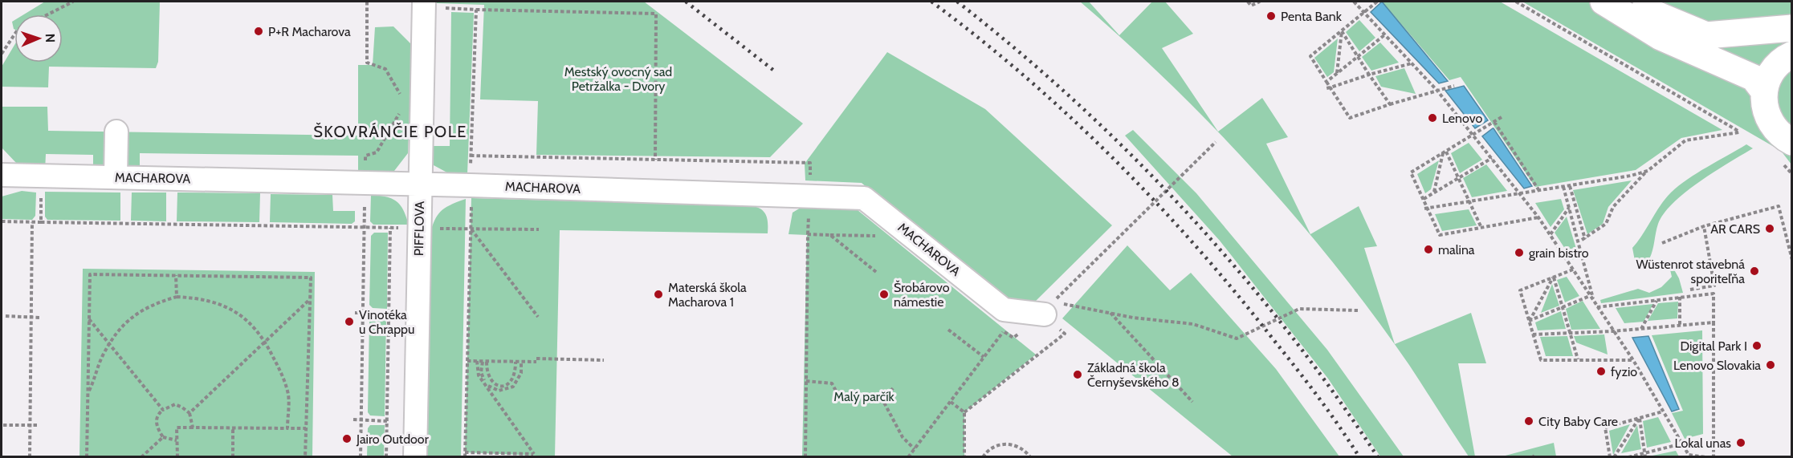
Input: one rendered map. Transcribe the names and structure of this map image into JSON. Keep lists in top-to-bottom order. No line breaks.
{"streets":{"street":["MACHAROVA","PIFFLOVA"]},"crossings":[["MACHAROVA","PIFFLOVA"]],"districts":["ŠKOVRÁNČIE POLE"],"parks":["Mestský ovocný sad Petržalka - Dvory","Malý parčík"],"places":["Penta Bank","P+R Macharova","Lenovo","AR CARS","malina","grain bistro","Wüstenrot stavebná sporiteľňa","Materská škola Macharova 1","Šrobárovo námestie","Vinotéka u Chrappu","Digital Park I","Lenovo Slovakia","fyzio","Základná škola Černyševského 8","City Baby Care","Jairo Outdoor","Lokal unas"],"north":"right"}
